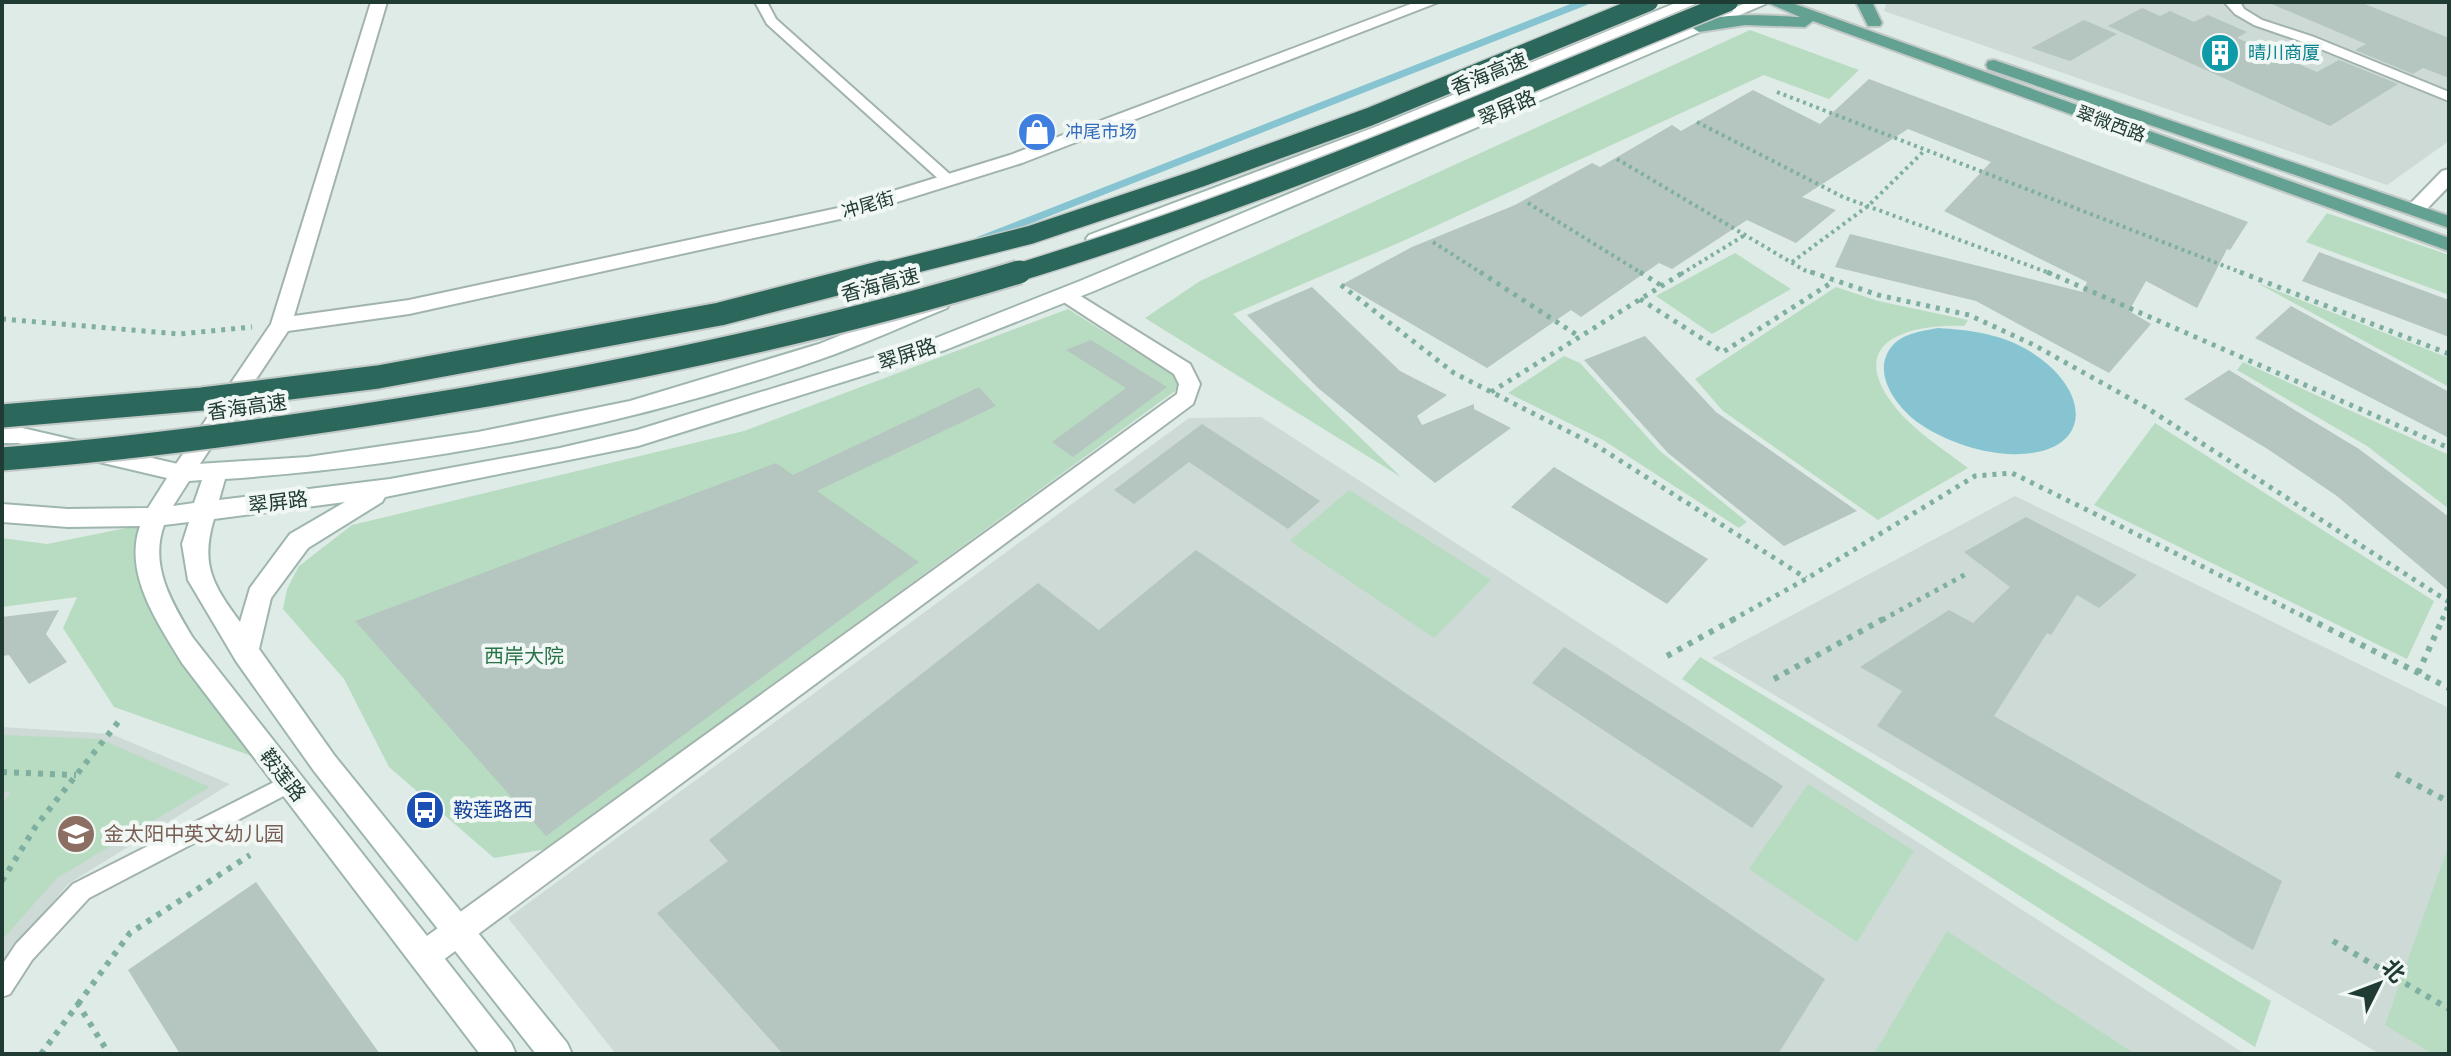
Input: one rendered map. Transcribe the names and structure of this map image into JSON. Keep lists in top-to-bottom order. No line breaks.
{"streets":{"highway":["香海高速"],"main road":["翠微西路"],"street":["翠屏路","冲尾街","鞍莲路"]},"crossings":[["翠屏路","鞍莲路"],["冲尾街","鞍莲路"]],"parks":["西岸大院"],"places":{"building":["晴川商厦"],"shop":["冲尾市场"],"bus stop":["鞍莲路西"],"school or university":["金太阳中英文幼儿园"]},"north":"top right"}
